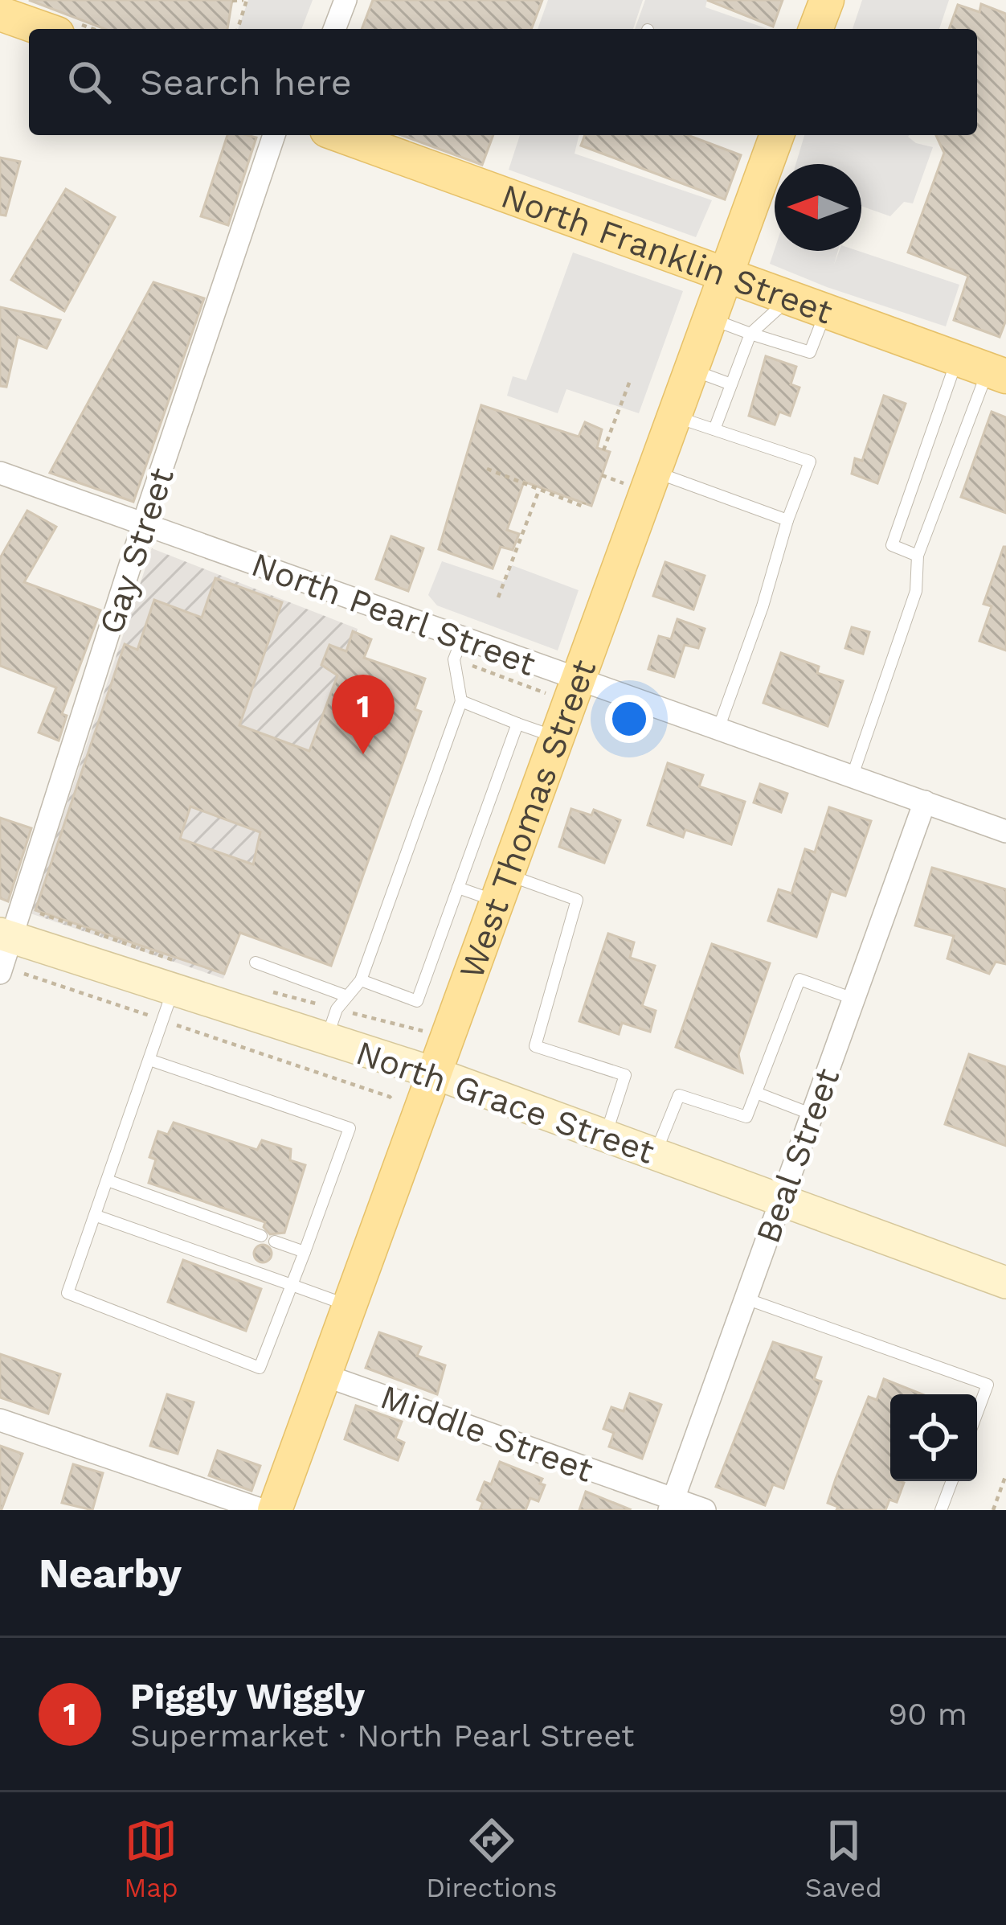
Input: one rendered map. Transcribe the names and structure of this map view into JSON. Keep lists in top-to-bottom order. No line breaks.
{"streets":{"main road":["North Franklin Street","West Thomas Street","North Grace Street"],"street":["Gay Street","North Pearl Street","Beal Street","Middle Street"]},"crossings":[["North Franklin Street","West Thomas Street"],["Gay Street","North Pearl Street"],["Gay Street","North Grace Street"],["North Pearl Street","West Thomas Street"],["North Pearl Street","Beal Street"],["West Thomas Street","North Grace Street"],["West Thomas Street","Middle Street"],["North Grace Street","Beal Street"],["Beal Street","Middle Street"]],"north":"left","page":{"search":"Search here","pins":"1","heading":"Nearby","list":[{"mark":"1","name":"Piggly Wiggly","note":"Supermarket · North Pearl Street","value":"90 m"}],"nav":["Map","Directions","Saved"]}}
